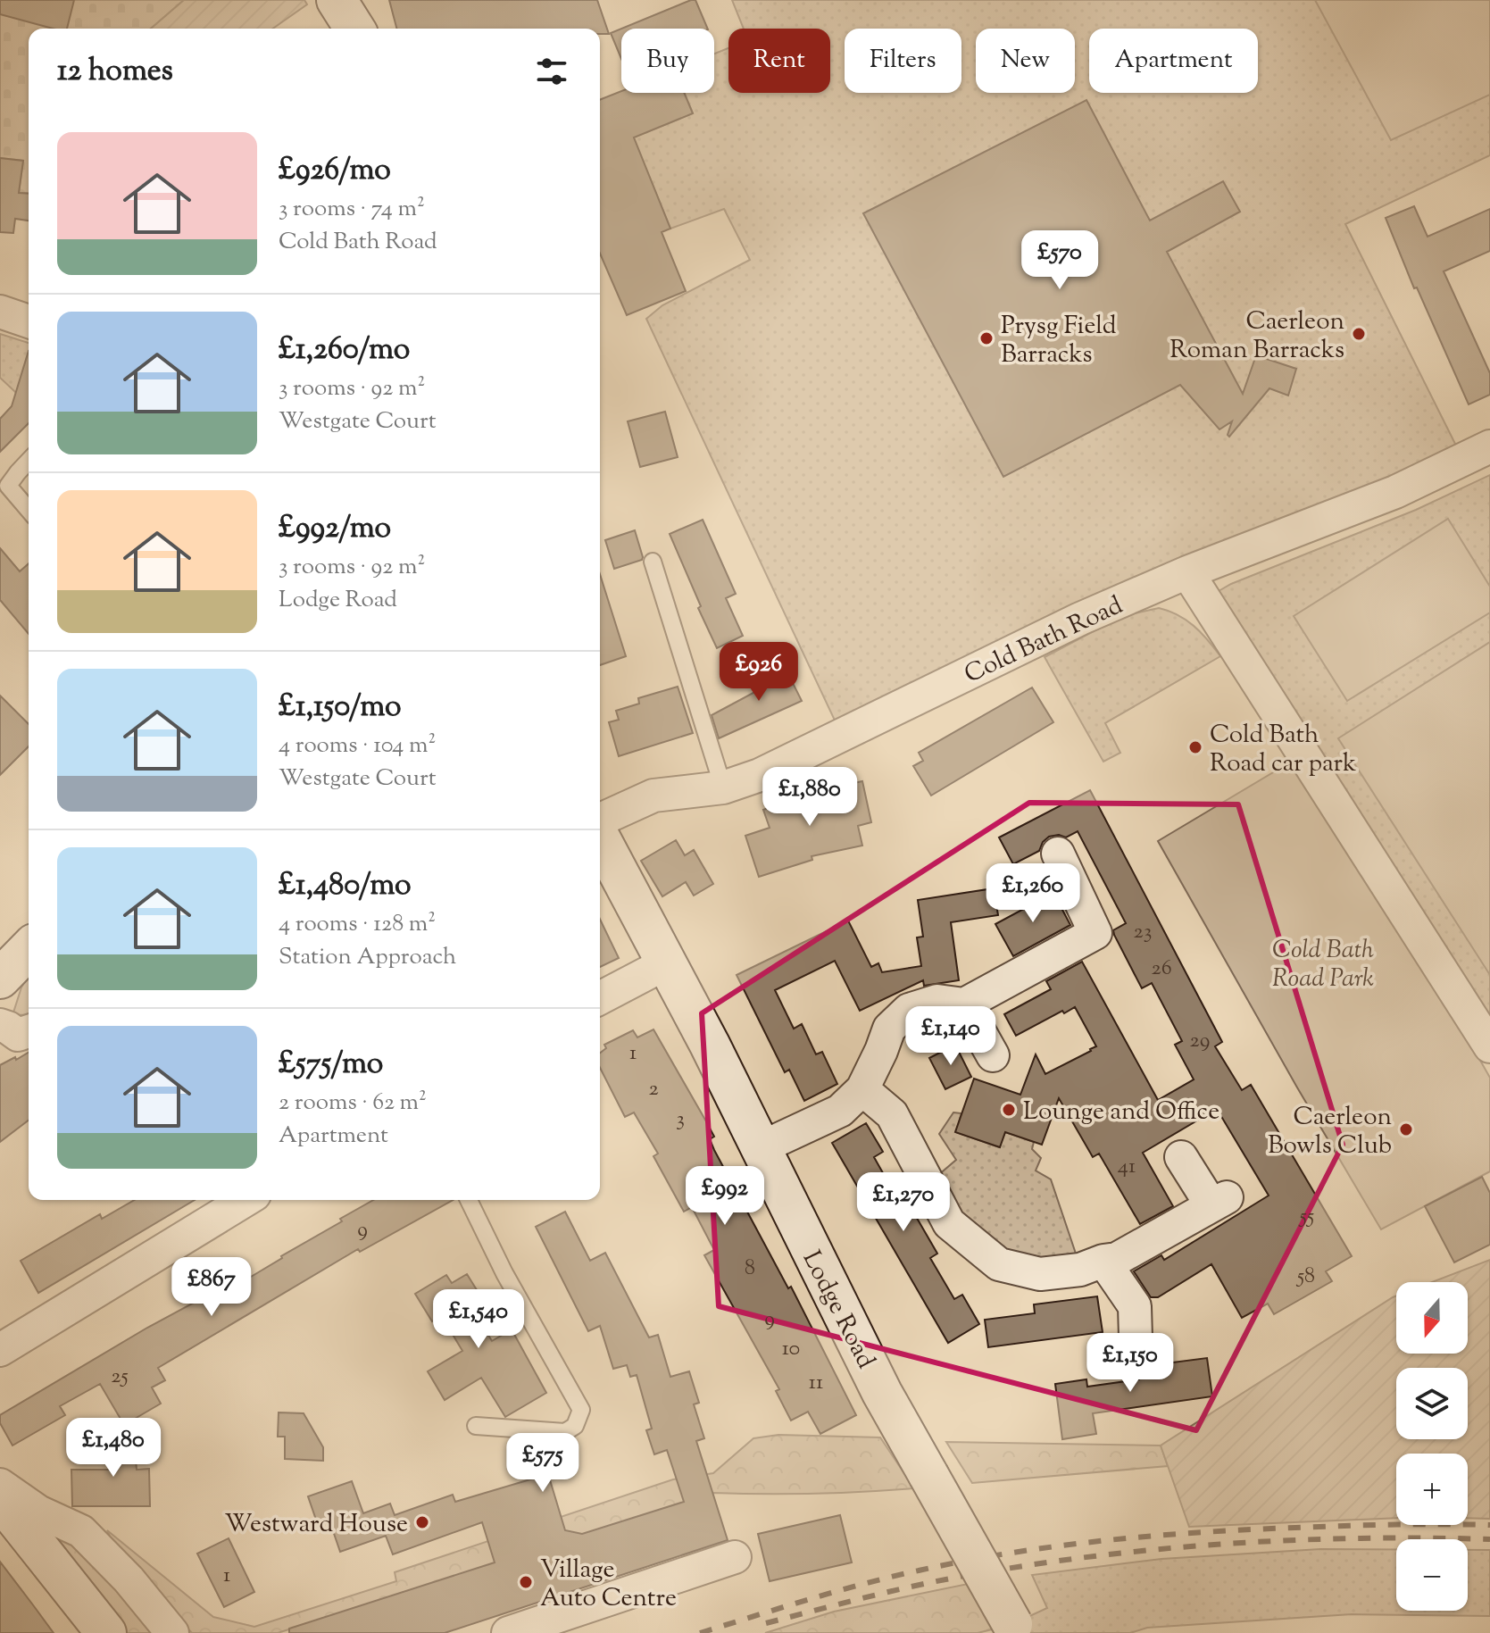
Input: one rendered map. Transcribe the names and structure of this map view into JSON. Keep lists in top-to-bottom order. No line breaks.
{"streets":{"street":["Cold Bath Road","Lodge Road"]},"parks":["Cold Bath Road Park"],"places":["Caerleon Roman Barracks","Prysg Field Barracks","Cold Bath Road car park","Lounge and Office","Caerleon Bowls Club","Westward House","Village Auto Centre"],"house_numbers":["23","26","29","1","2","3","41","55","9","8","58","9","10","25","11","1"],"north":"bottom","page":{"chip":["Buy","Rent","Filters","New","Apartment"],"heading":"12 homes","list":[{"name":"£926/mo","note":"3 rooms · 74 m² · Cold Bath Road"},{"name":"£1,260/mo","note":"3 rooms · 92 m² · Westgate Court"},{"name":"£992/mo","note":"3 rooms · 92 m² · Lodge Road"},{"name":"£1,150/mo","note":"4 rooms · 104 m² · Westgate Court"},{"name":"£1,480/mo","note":"4 rooms · 128 m² · Station Approach"},{"name":"£575/mo","note":"2 rooms · 62 m² · Apartment"}],"price":["£570","£926","£1,880","£1,260","£1,140","£992","£1,270","£867","£1,540","£1,150","£1,480","£575"],"map_buttons":["+","−"]}}
